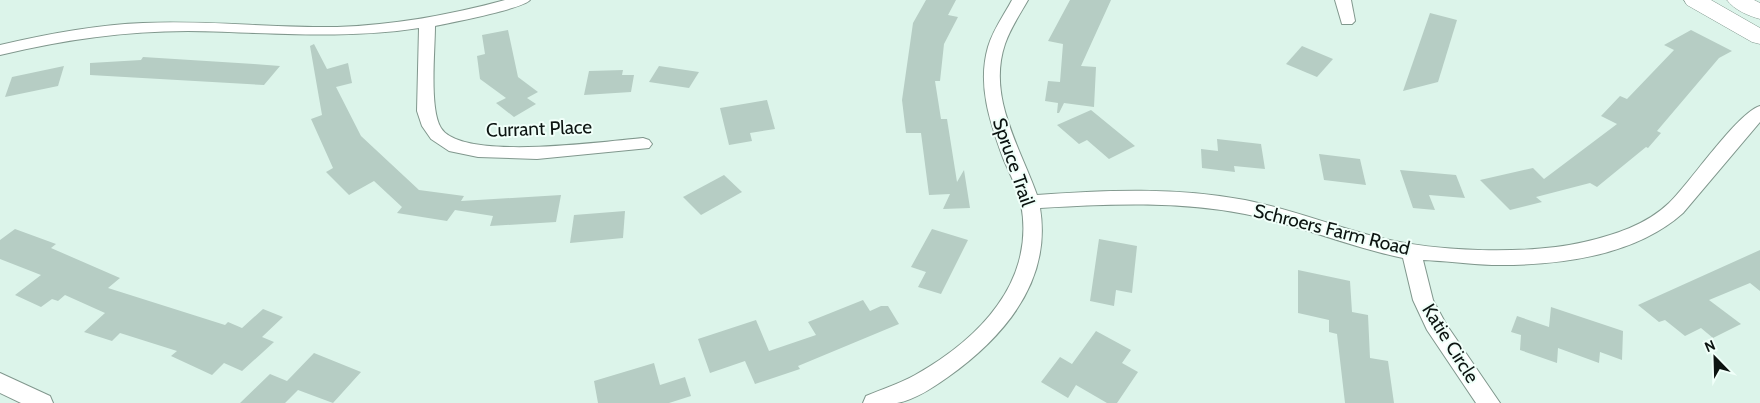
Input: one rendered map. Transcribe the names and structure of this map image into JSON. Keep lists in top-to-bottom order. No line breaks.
{"streets":{"street":["Currant Place","Spruce Trail","Schroers Farm Road","Katie Circle"]},"crossings":[["Spruce Trail","Schroers Farm Road"],["Schroers Farm Road","Katie Circle"]],"north":"top left"}
